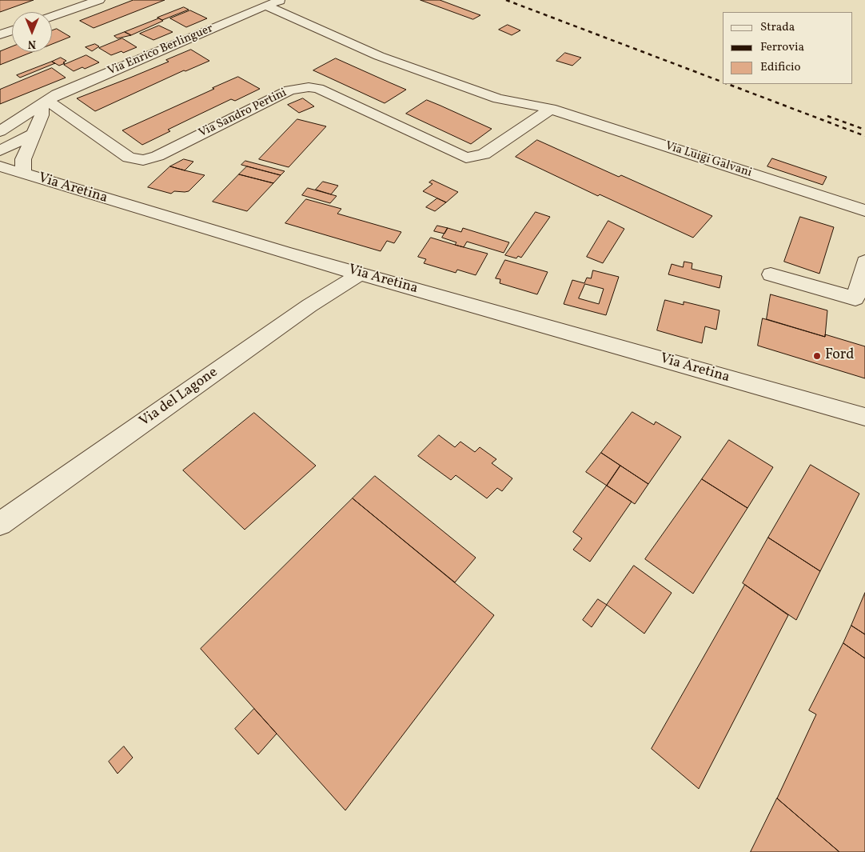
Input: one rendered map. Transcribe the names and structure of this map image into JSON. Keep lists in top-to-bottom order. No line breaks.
{"streets":{"street":["Via Enrico Berlinguer","Via Sandro Pertini","Via Luigi Galvani","Via Aretina","Via del Lagone"]},"crossings":[["Via Enrico Berlinguer","Via Sandro Pertini"],["Via Enrico Berlinguer","Via Luigi Galvani"],["Via Sandro Pertini","Via Luigi Galvani"],["Via Aretina","Via del Lagone"]],"places":["Ford"],"legend":["Strada","Ferrovia","Edificio"],"north":"bottom"}
